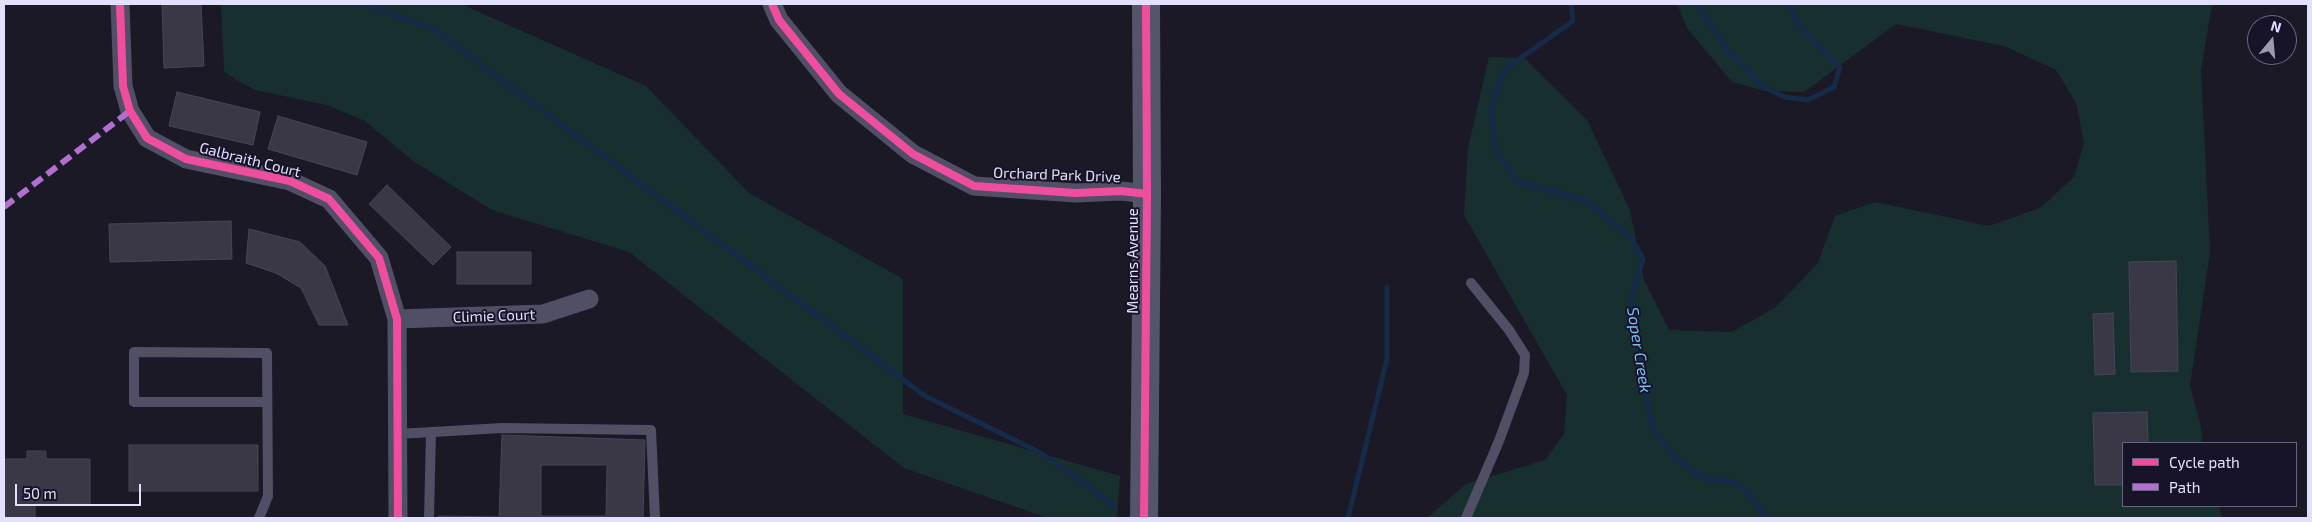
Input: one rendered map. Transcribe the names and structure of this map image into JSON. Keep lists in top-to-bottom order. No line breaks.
{"streets":{"street":["Galbraith Court","Orchard Park Drive","Mearns Avenue","Climie Court"]},"crossings":[["Galbraith Court","Climie Court"],["Orchard Park Drive","Mearns Avenue"]],"water":["Soper Creek"],"legend":["Cycle path","Path"],"scale_bar":"50 m","north":"top"}
